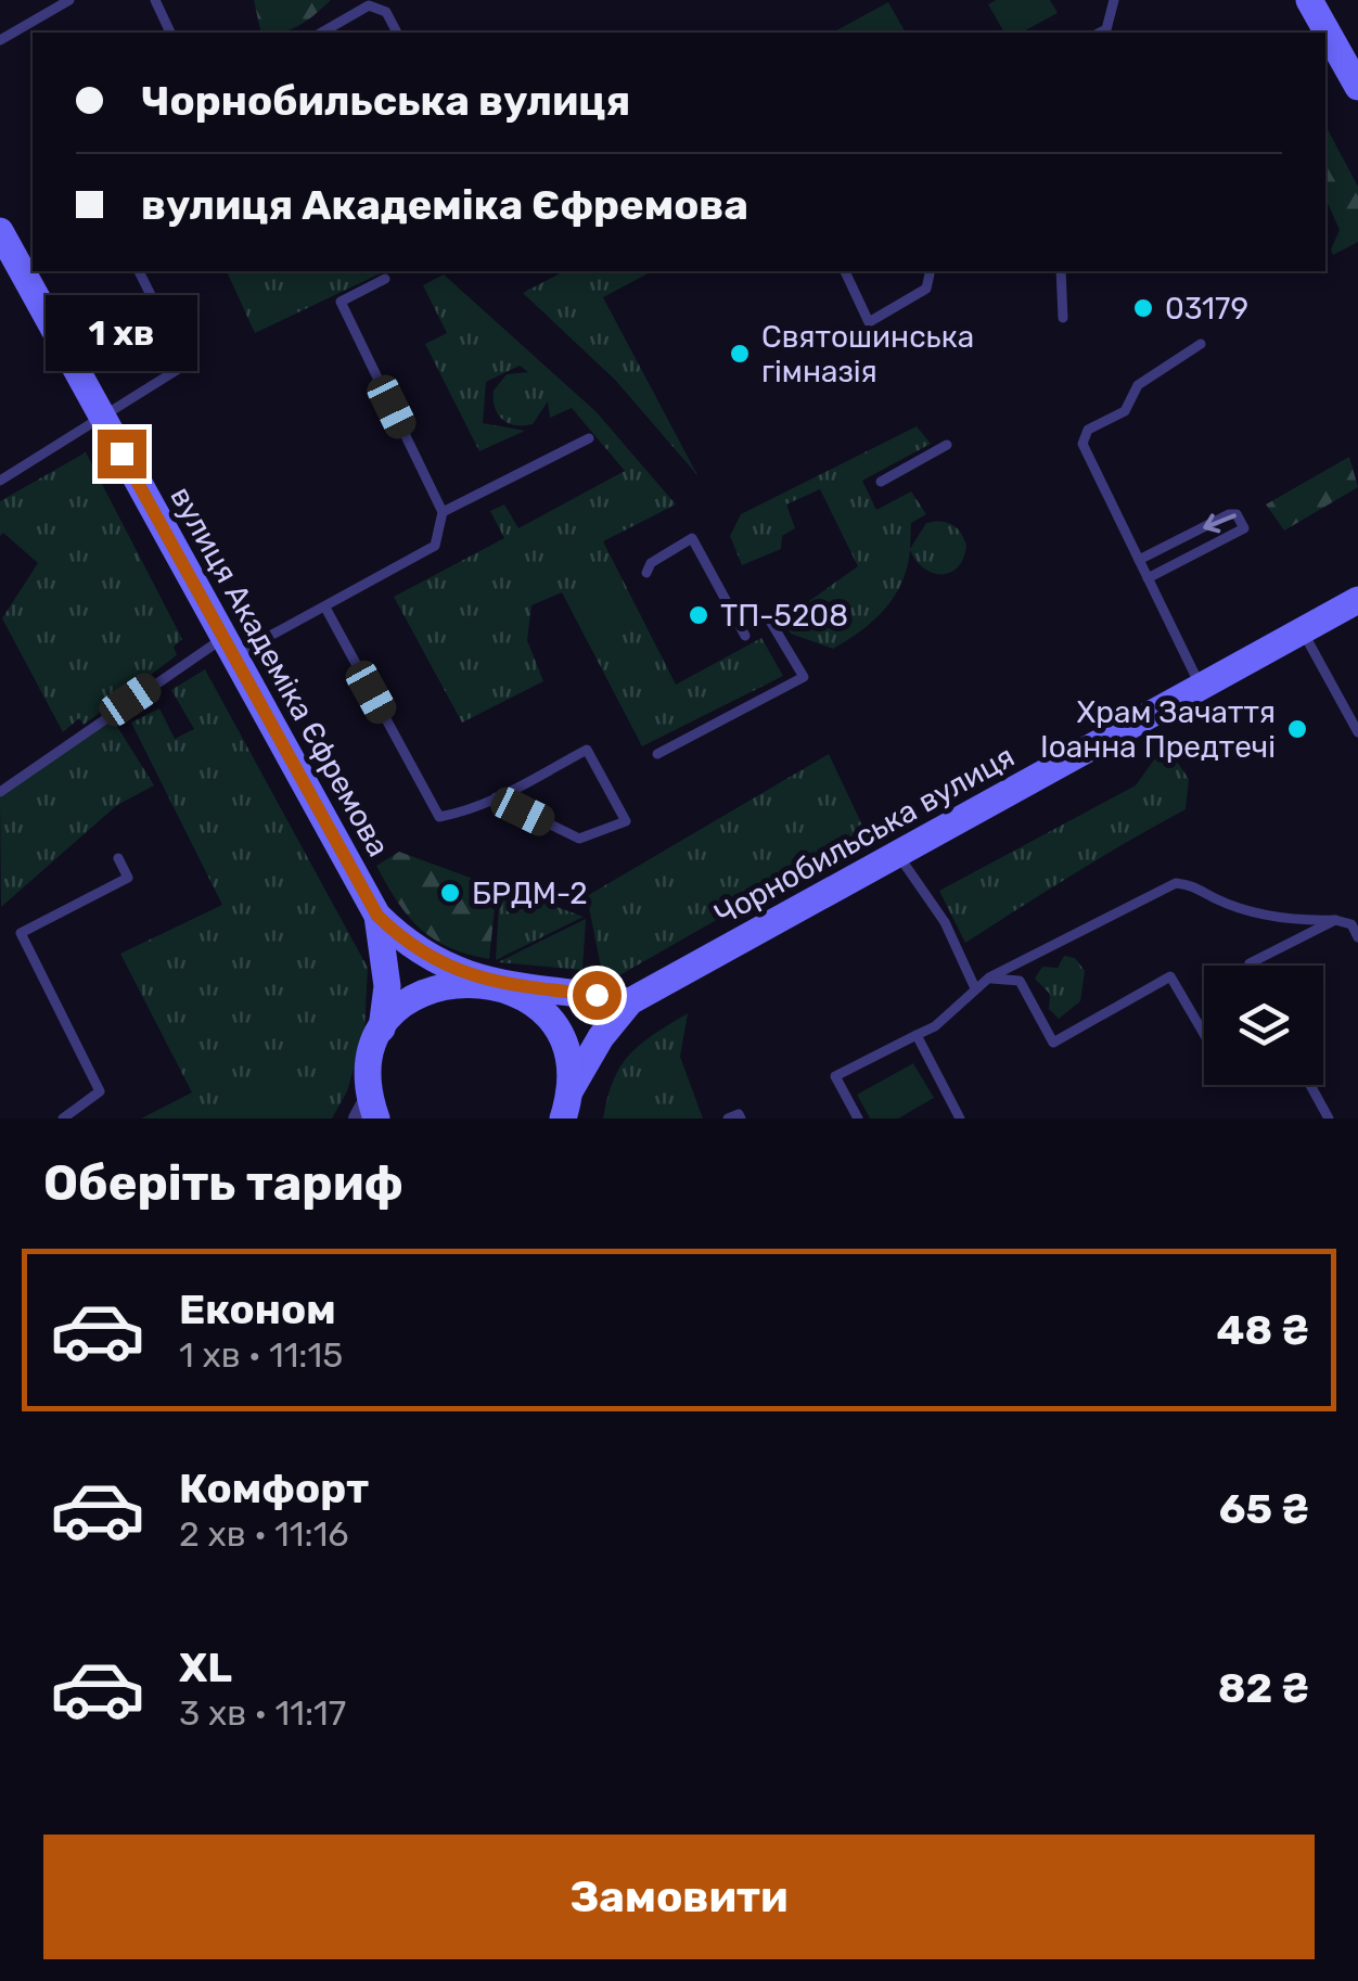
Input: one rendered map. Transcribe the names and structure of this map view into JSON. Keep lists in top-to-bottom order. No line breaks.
{"streets":{"main road":["вулиця Академіка Єфремова","Чорнобильська вулиця"]},"places":["03179","Святошинська гімназія","ТП-5208","Храм Зачаття Іоанна Предтечі","БРДМ-2"],"page":{"banner":["Чорнобильська вулиця","вулиця Академіка Єфремова"],"bubble":"1 хв","heading":"Оберіть тариф","list":[{"name":"Економ","note":"1 хв · 11:15","value":"48 ₴"},{"name":"Комфорт","note":"2 хв · 11:16","value":"65 ₴"},{"name":"XL","note":"3 хв · 11:17","value":"82 ₴"}],"buttons":"Замовити"}}
